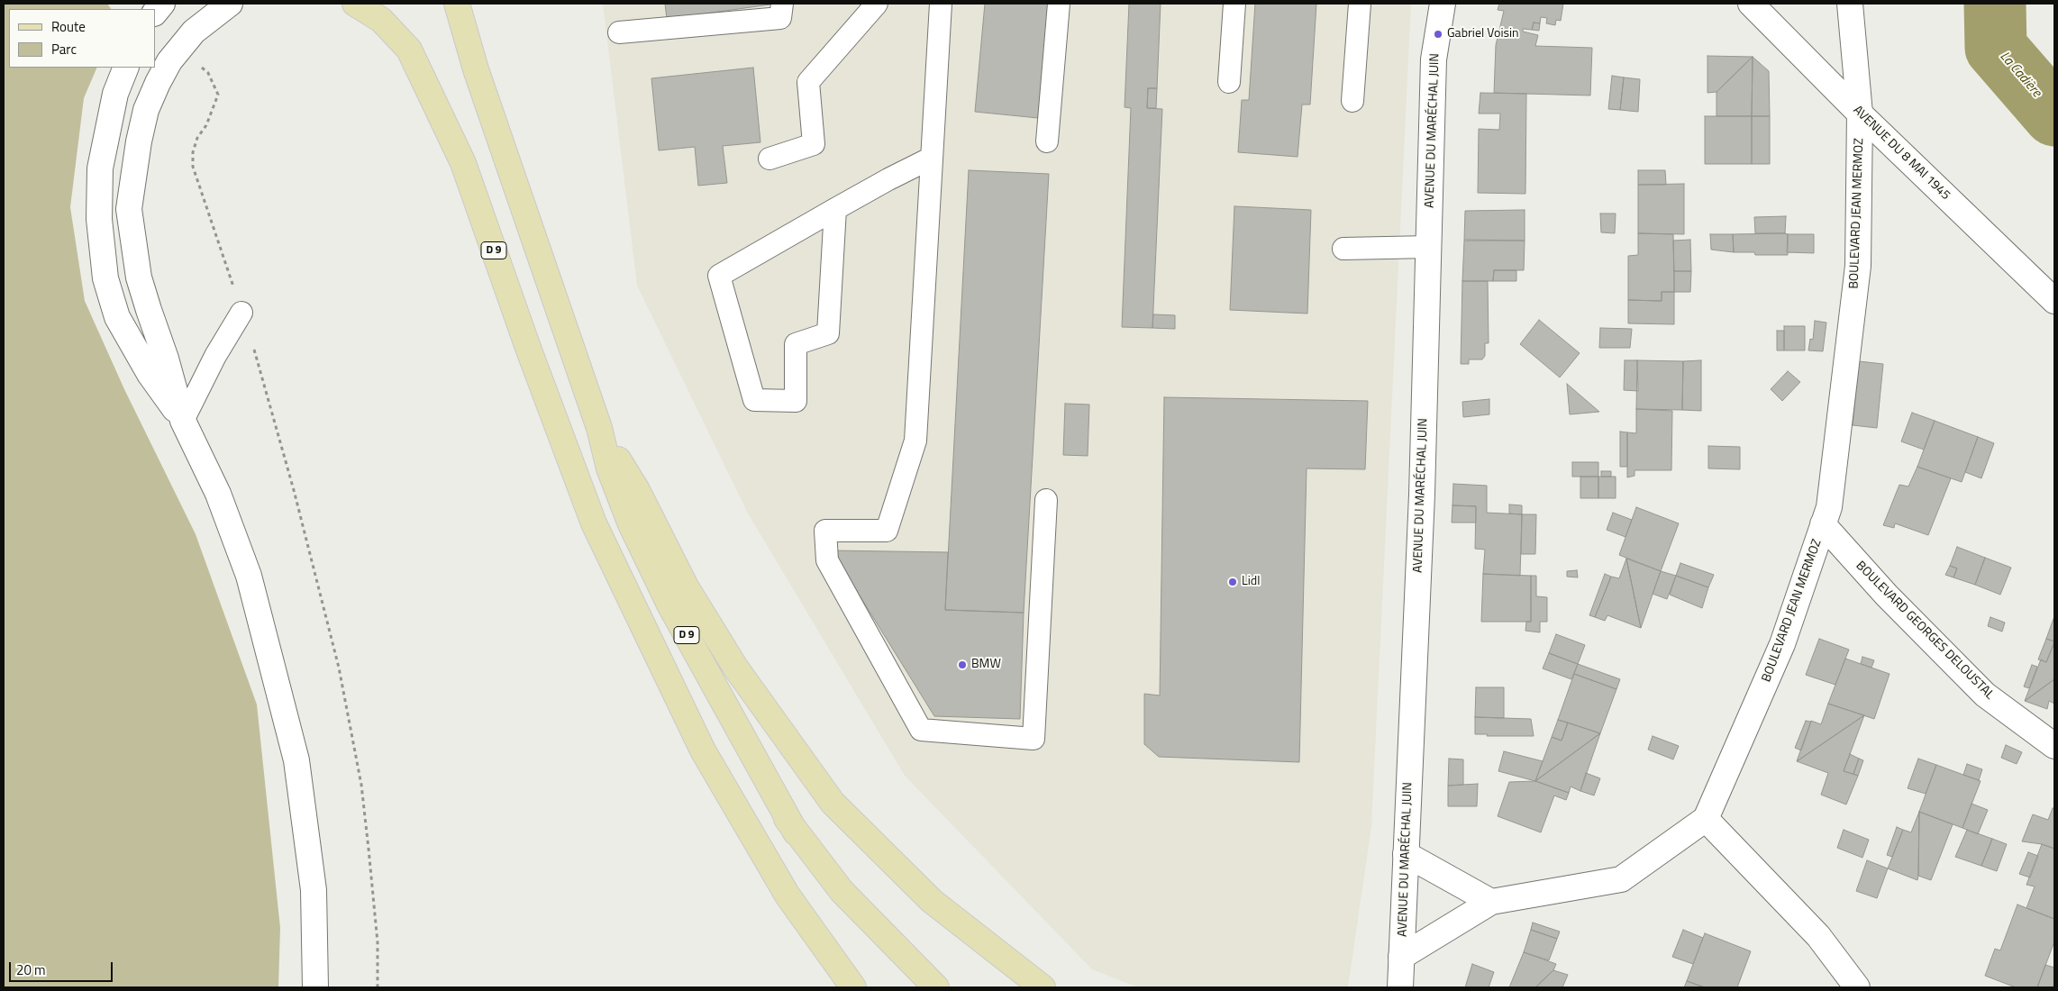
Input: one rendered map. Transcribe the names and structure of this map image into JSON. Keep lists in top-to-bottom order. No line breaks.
{"streets":{"main road":["D 9"],"street":["AVENUE DU MARÉCHAL JUIN","AVENUE DU 8 MAI 1945","BOULEVARD JEAN MERMOZ","BOULEVARD GEORGES DELOUSTAL"]},"crossings":[["AVENUE DU 8 MAI 1945","BOULEVARD JEAN MERMOZ"],["BOULEVARD JEAN MERMOZ","BOULEVARD GEORGES DELOUSTAL"]],"water":["La Cadière"],"places":["Gabriel Voisin","Lidl","BMW"],"legend":["Route","Parc"],"scale_bar":"20 m"}
